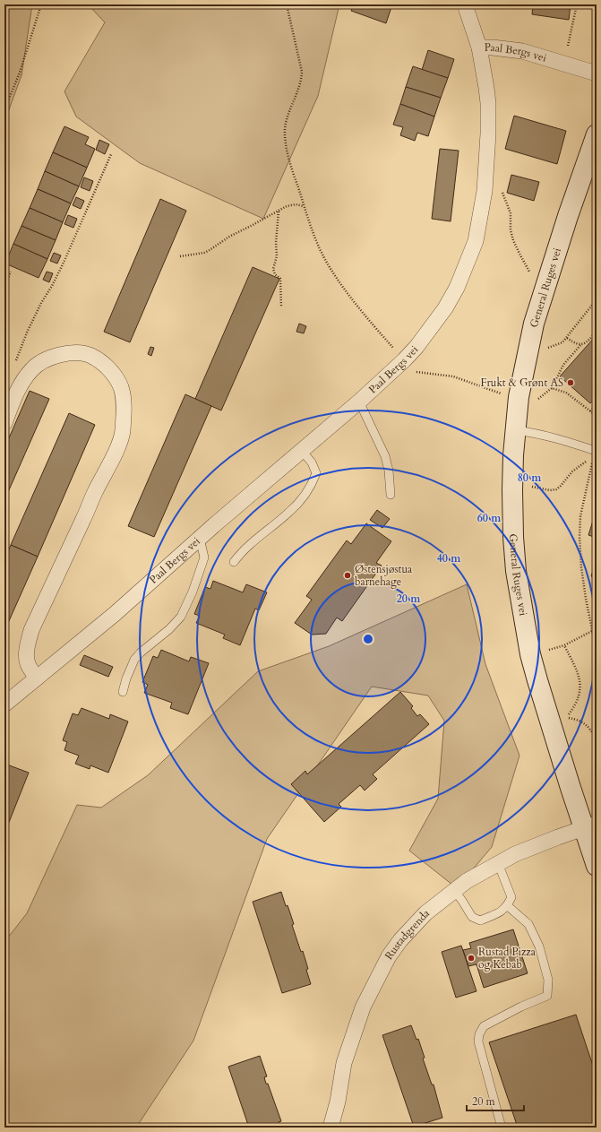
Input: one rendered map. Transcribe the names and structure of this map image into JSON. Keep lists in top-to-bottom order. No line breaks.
{"streets":{"main road":["General Ruges vei"],"street":["Paal Bergs vei","Rustadgrenda"]},"crossings":[["General Ruges vei","Rustadgrenda"]],"places":["Frukt & Grønt AS","Østensjøstua barnehage","Rustad Pizza og Kebab"],"scale_bar":"20 m","rings":["80 m","60 m","40 m","20 m"]}
